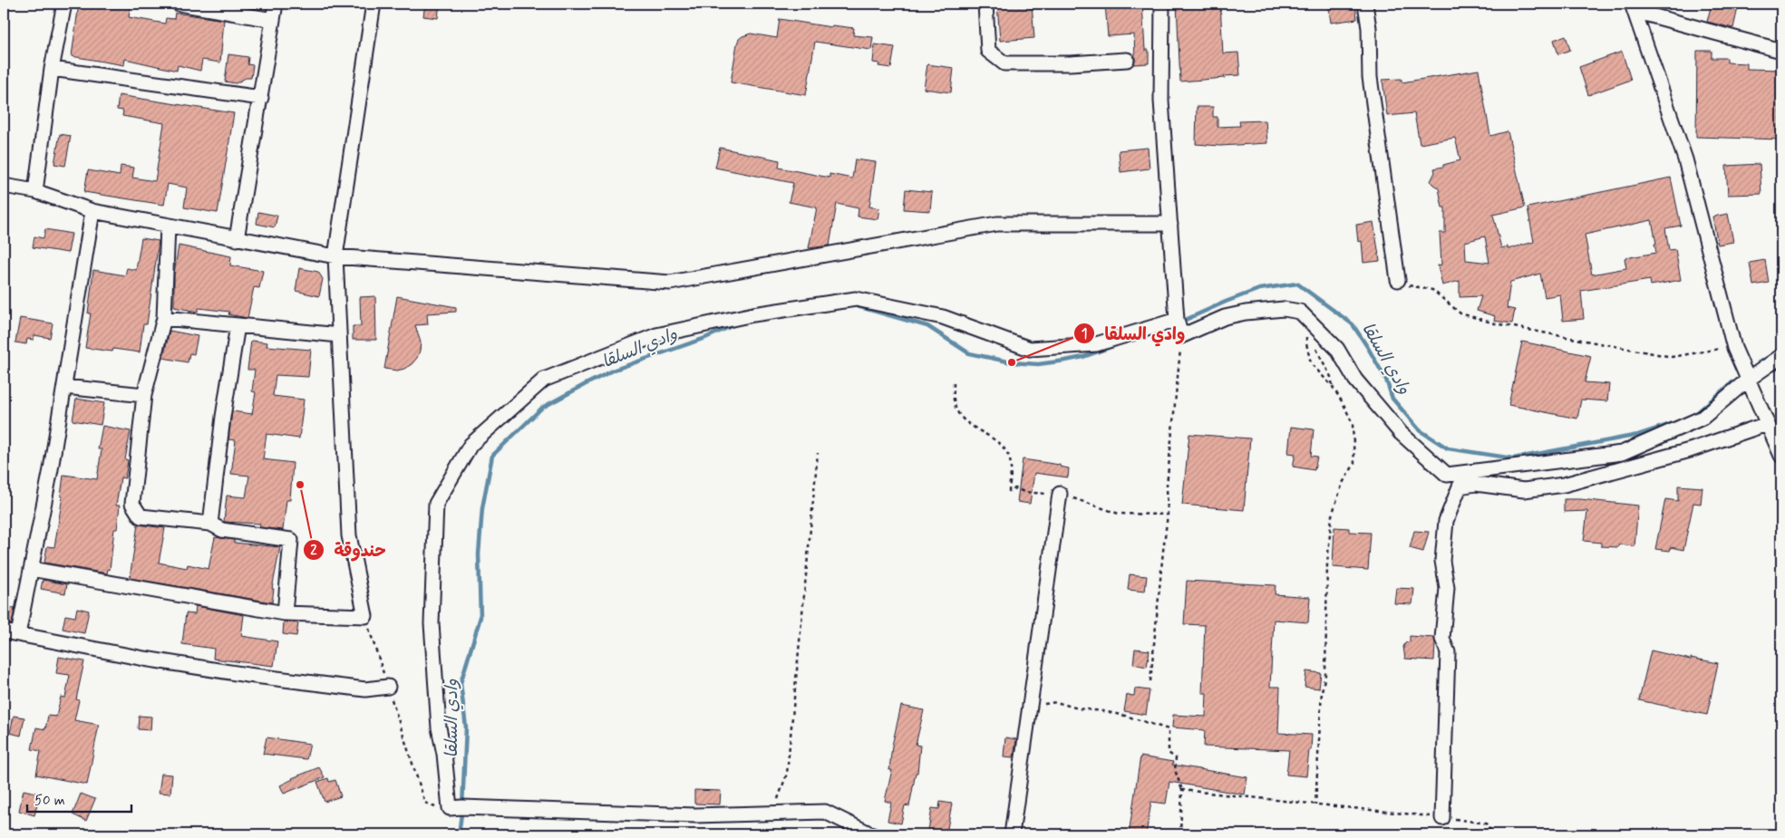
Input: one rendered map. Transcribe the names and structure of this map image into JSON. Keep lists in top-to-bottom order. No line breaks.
{"water":["وادي السلقا"],"places":["وادي السلقا","حندوقة"],"scale_bar":"50 m"}
